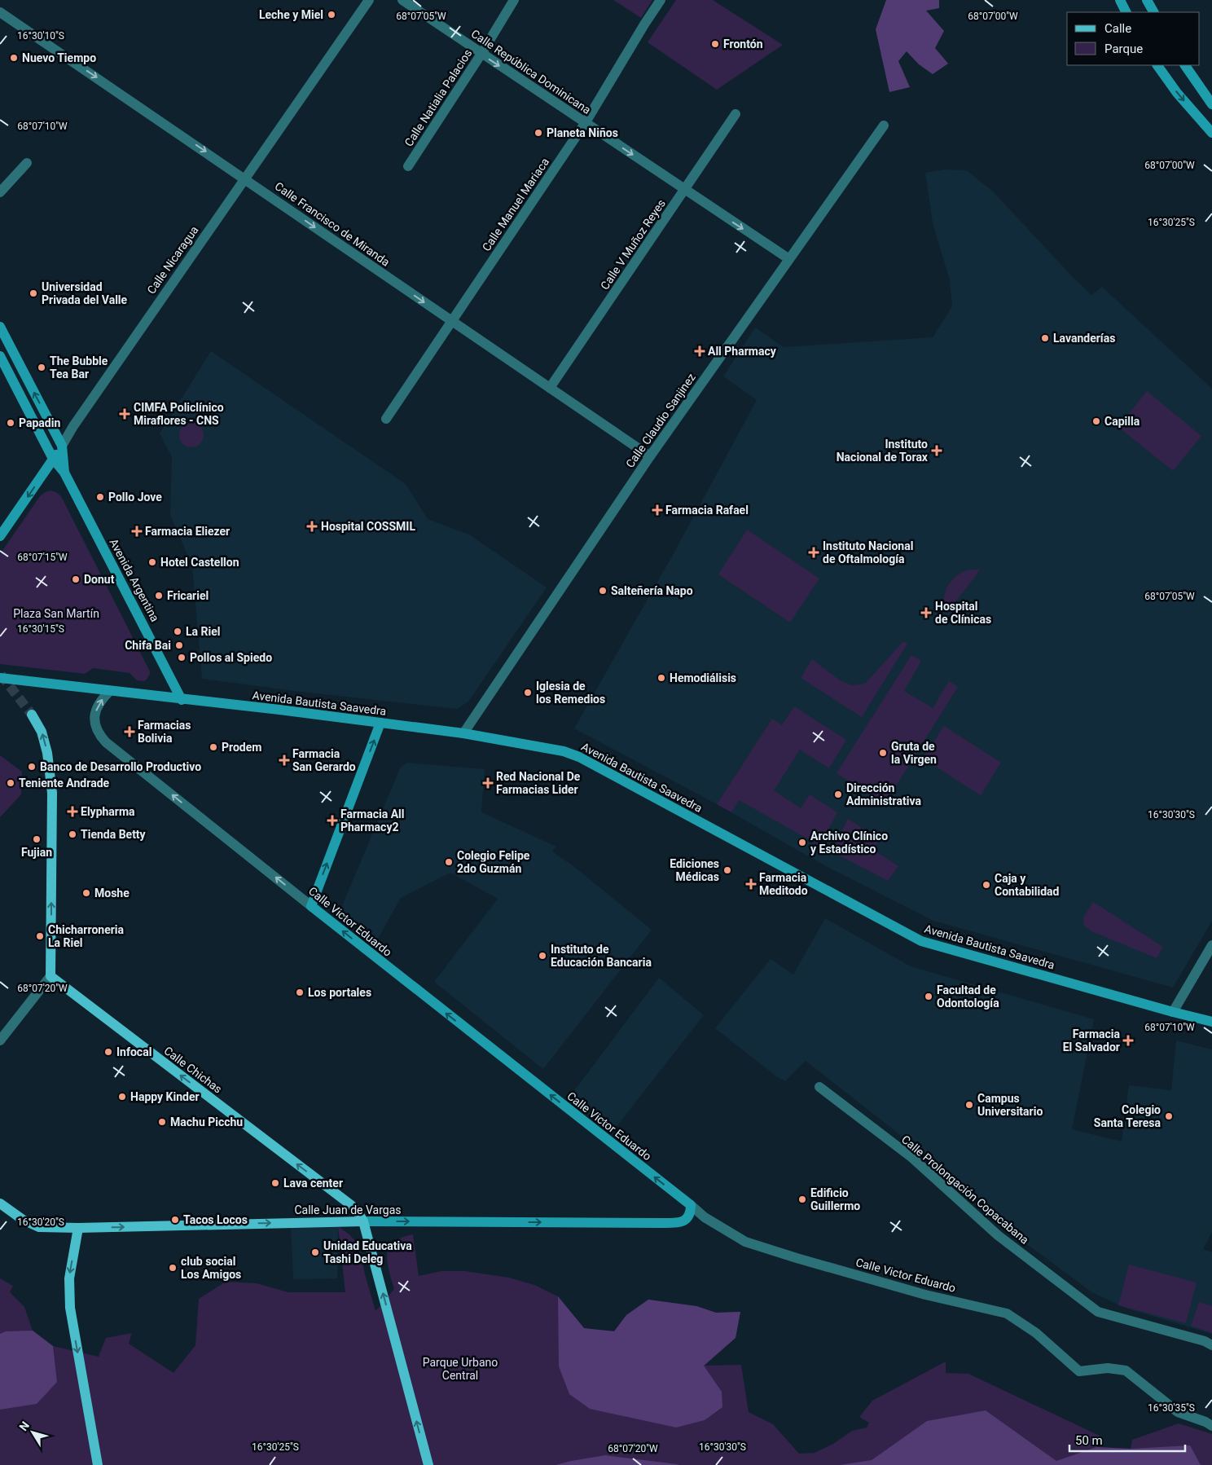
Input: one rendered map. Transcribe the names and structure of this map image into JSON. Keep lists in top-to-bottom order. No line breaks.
{"streets":{"main road":["Calle Nicaragua","Avenida Argentina","Avenida Bautista Saavedra","Calle Victor Eduardo","Calle Chichas","Calle Juan de Vargas"],"street":["Calle República Dominicana","Calle Natialia Palacios","Calle Manuel Mariaca","Calle Francisco de Miranda","Calle V Muñoz Reyes","Calle Claudio Sanjinez","Calle Prolongación Copacabana"]},"crossings":[["Calle República Dominicana","Calle Natialia Palacios"],["Calle República Dominicana","Calle Manuel Mariaca"],["Calle República Dominicana","Calle V Muñoz Reyes"],["Calle República Dominicana","Calle Claudio Sanjinez"],["Calle Manuel Mariaca","Calle Francisco de Miranda"],["Calle Francisco de Miranda","Calle V Muñoz Reyes"],["Calle Francisco de Miranda","Calle Nicaragua"],["Calle Francisco de Miranda","Calle Claudio Sanjinez"],["Calle Nicaragua","Avenida Argentina"],["Calle Claudio Sanjinez","Avenida Bautista Saavedra"],["Avenida Argentina","Avenida Bautista Saavedra"],["Avenida Bautista Saavedra","Calle Victor Eduardo"],["Calle Victor Eduardo","Calle Juan de Vargas"],["Calle Chichas","Calle Juan de Vargas"]],"one_way":["Calle República Dominicana","Calle Francisco de Miranda","Calle Victor Eduardo","Calle Chichas","Calle Juan de Vargas"],"parks":["Plaza San Martín","Parque Urbano Central"],"places":{"other":["Leche y Miel","Frontón","Nuevo Tiempo","Planeta Niños","Universidad Privada del Valle","Lavanderías","The Bubble Tea Bar","Capilla","Papadin","Pollo Jove","Hotel Castellon","Donut","Salteñería Napo","Fricariel","La Riel","Chifa Bai","Pollos al Spiedo","Hemodiálisis","Iglesia de los Remedios","Prodem","Gruta de la Virgen","Banco de Desarrollo Productivo","Teniente Andrade","Dirección Administrativa","Tienda Betty","Fujian","Archivo Clínico y Estadístico","Colegio Felipe 2do Guzmán","Ediciones Médicas","Caja y Contabilidad","Moshe","Chicharroneria La Riel","Instituto de Educación Bancaria","Los portales","Facultad de Odontología","Infocal","Happy Kinder","Campus Universitario","Colegio Santa Teresa","Machu Picchu","Lava center","Edificio Guillermo","Tacos Locos","Unidad Educativa Tashi Deleg","club social Los Amigos"],"health":["All Pharmacy","CIMFA Policlínico Miraflores - CNS","Instituto Nacional de Torax","Farmacia Rafael","Hospital COSSMIL","Farmacia Eliezer","Instituto Nacional de Oftalmología","Hospital de Clínicas","Farmacias Bolivia","Farmacia San Gerardo","Red Nacional De Farmacias Lider","Elypharma","Farmacia All Pharmacy2","Farmacia Meditodo","Farmacia El Salvador"]},"legend":["Calle","Parque"],"scale_bar":"50 m","north":"top left","coordinates":["68°07'05\"W","68°07'00\"W","16°30'10\"S","68°07'10\"W","16°30'25\"S","68°07'15\"W","16°30'15\"S","16°30'30\"S","68°07'20\"W","16°30'20\"S","16°30'35\"S"]}
